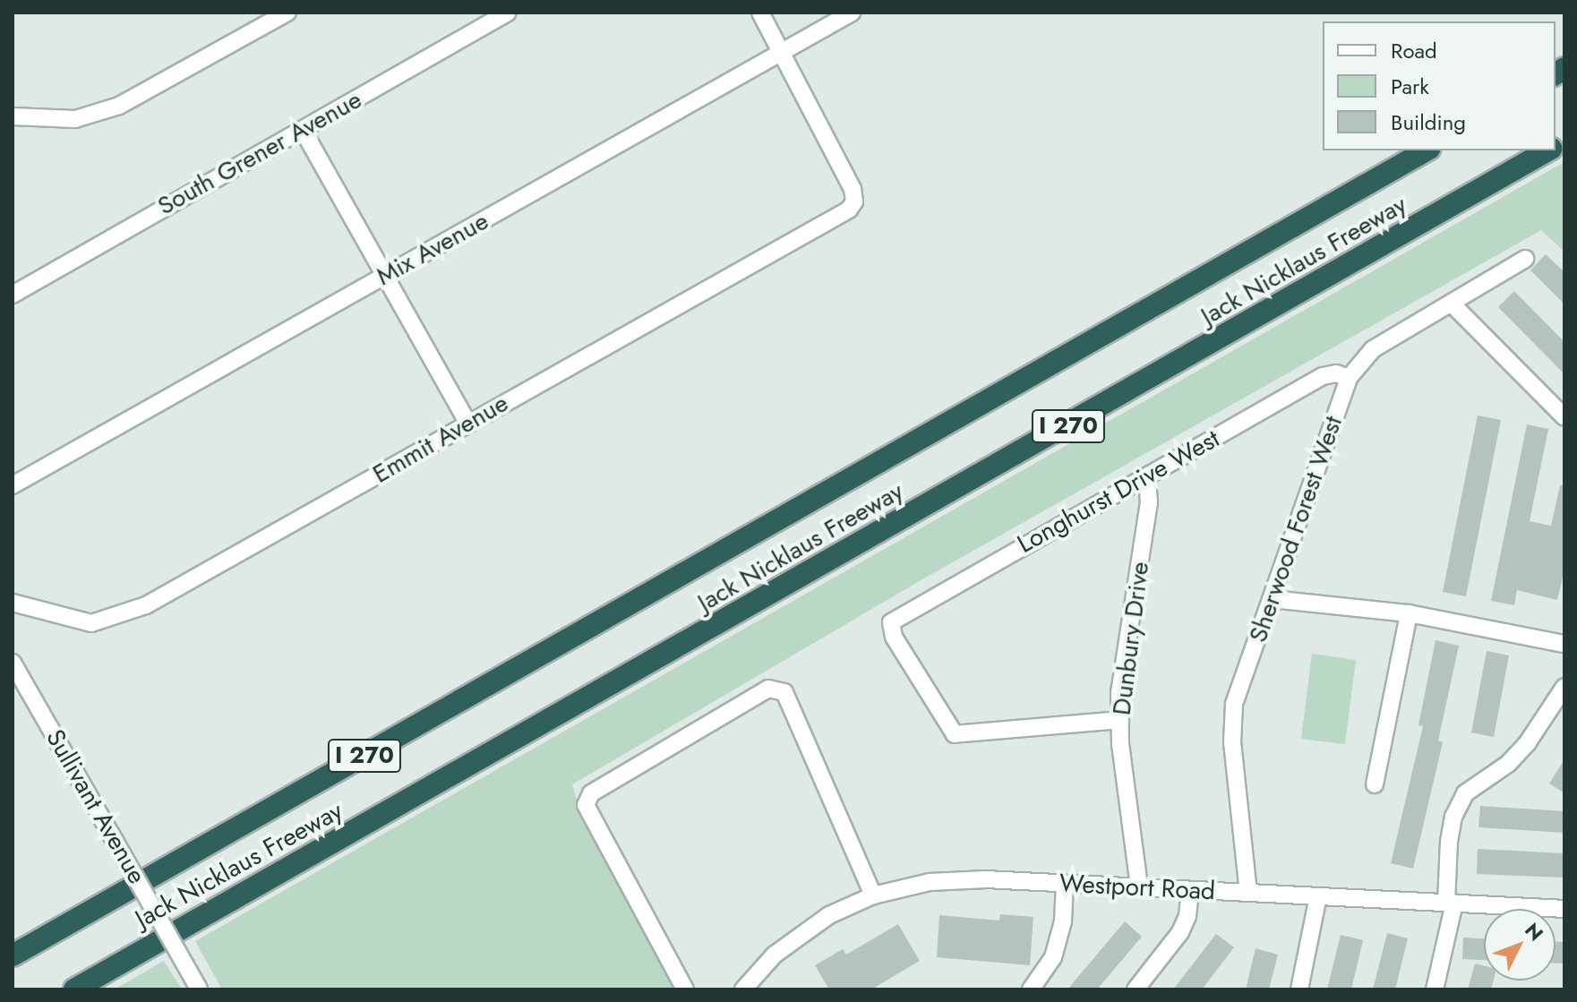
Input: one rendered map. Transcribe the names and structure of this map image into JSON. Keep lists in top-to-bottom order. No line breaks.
{"streets":{"highway":["Jack Nicklaus Freeway","I 270"],"street":["South Grener Avenue","Mix Avenue","Emmit Avenue","Longhurst Drive West","Sherwood Forest West","Dunbury Drive","Sullivant Avenue","Westport Road"]},"crossings":[["Mix Avenue","Emmit Avenue"],["Longhurst Drive West","Sherwood Forest West"],["Longhurst Drive West","Dunbury Drive"],["Sherwood Forest West","Westport Road"],["Dunbury Drive","Westport Road"]],"legend":["Road","Park","Building"],"north":"top right"}
